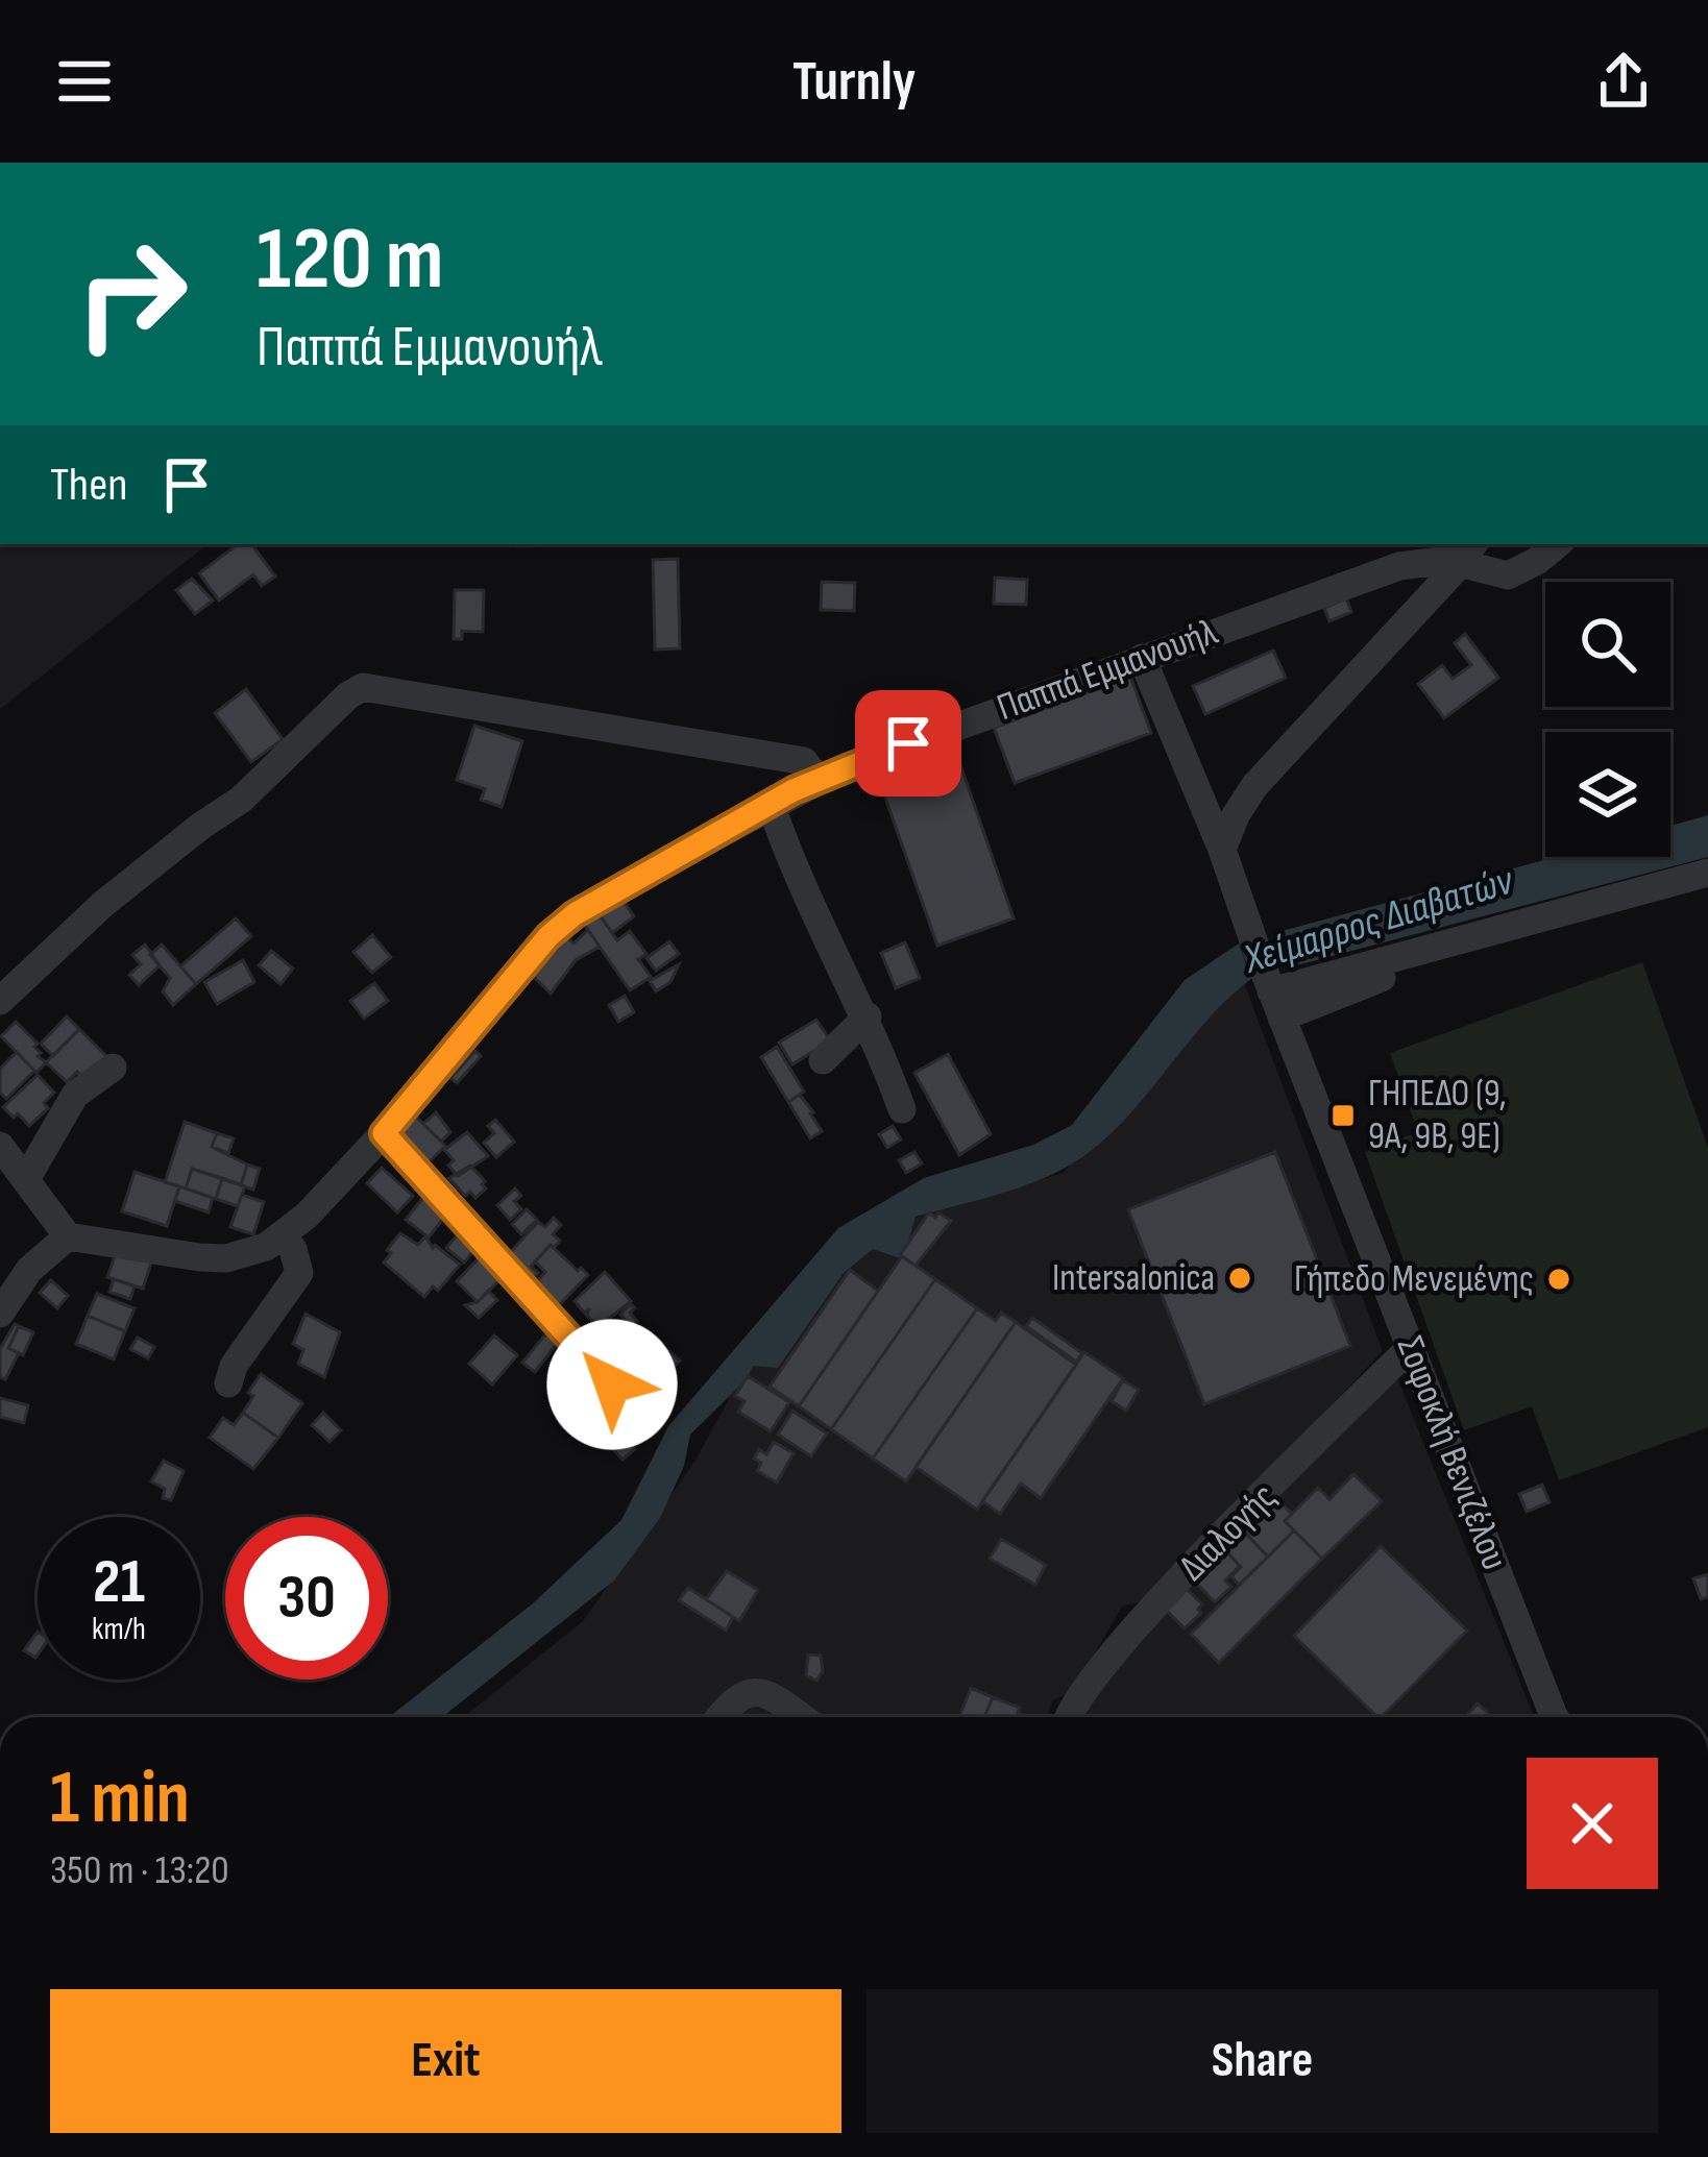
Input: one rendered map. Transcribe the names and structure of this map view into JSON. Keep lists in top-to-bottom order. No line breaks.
{"streets":{"street":["Παππά Εμμανουήλ","Σοφοκλή Βενιζέλου","Διαλογής"]},"crossings":[["Παππά Εμμανουήλ","Σοφοκλή Βενιζέλου"],["Σοφοκλή Βενιζέλου","Διαλογής"]],"water":["Χείμαρρος Διαβατών"],"places":{"transit":["ΓΗΠΕΔΟ (9, 9Α, 9Β, 9Ε)"],"other":["Intersalonica","Γήπεδο Μενεμένης"]},"page":{"header":"Turnly","turn":["120 m","Παππά Εμμανουήλ"],"then":"Then","speed":"21 km/h","limit":"30","heading":["1 min","350 m · 13:20"],"buttons":["Exit","Share"]}}
